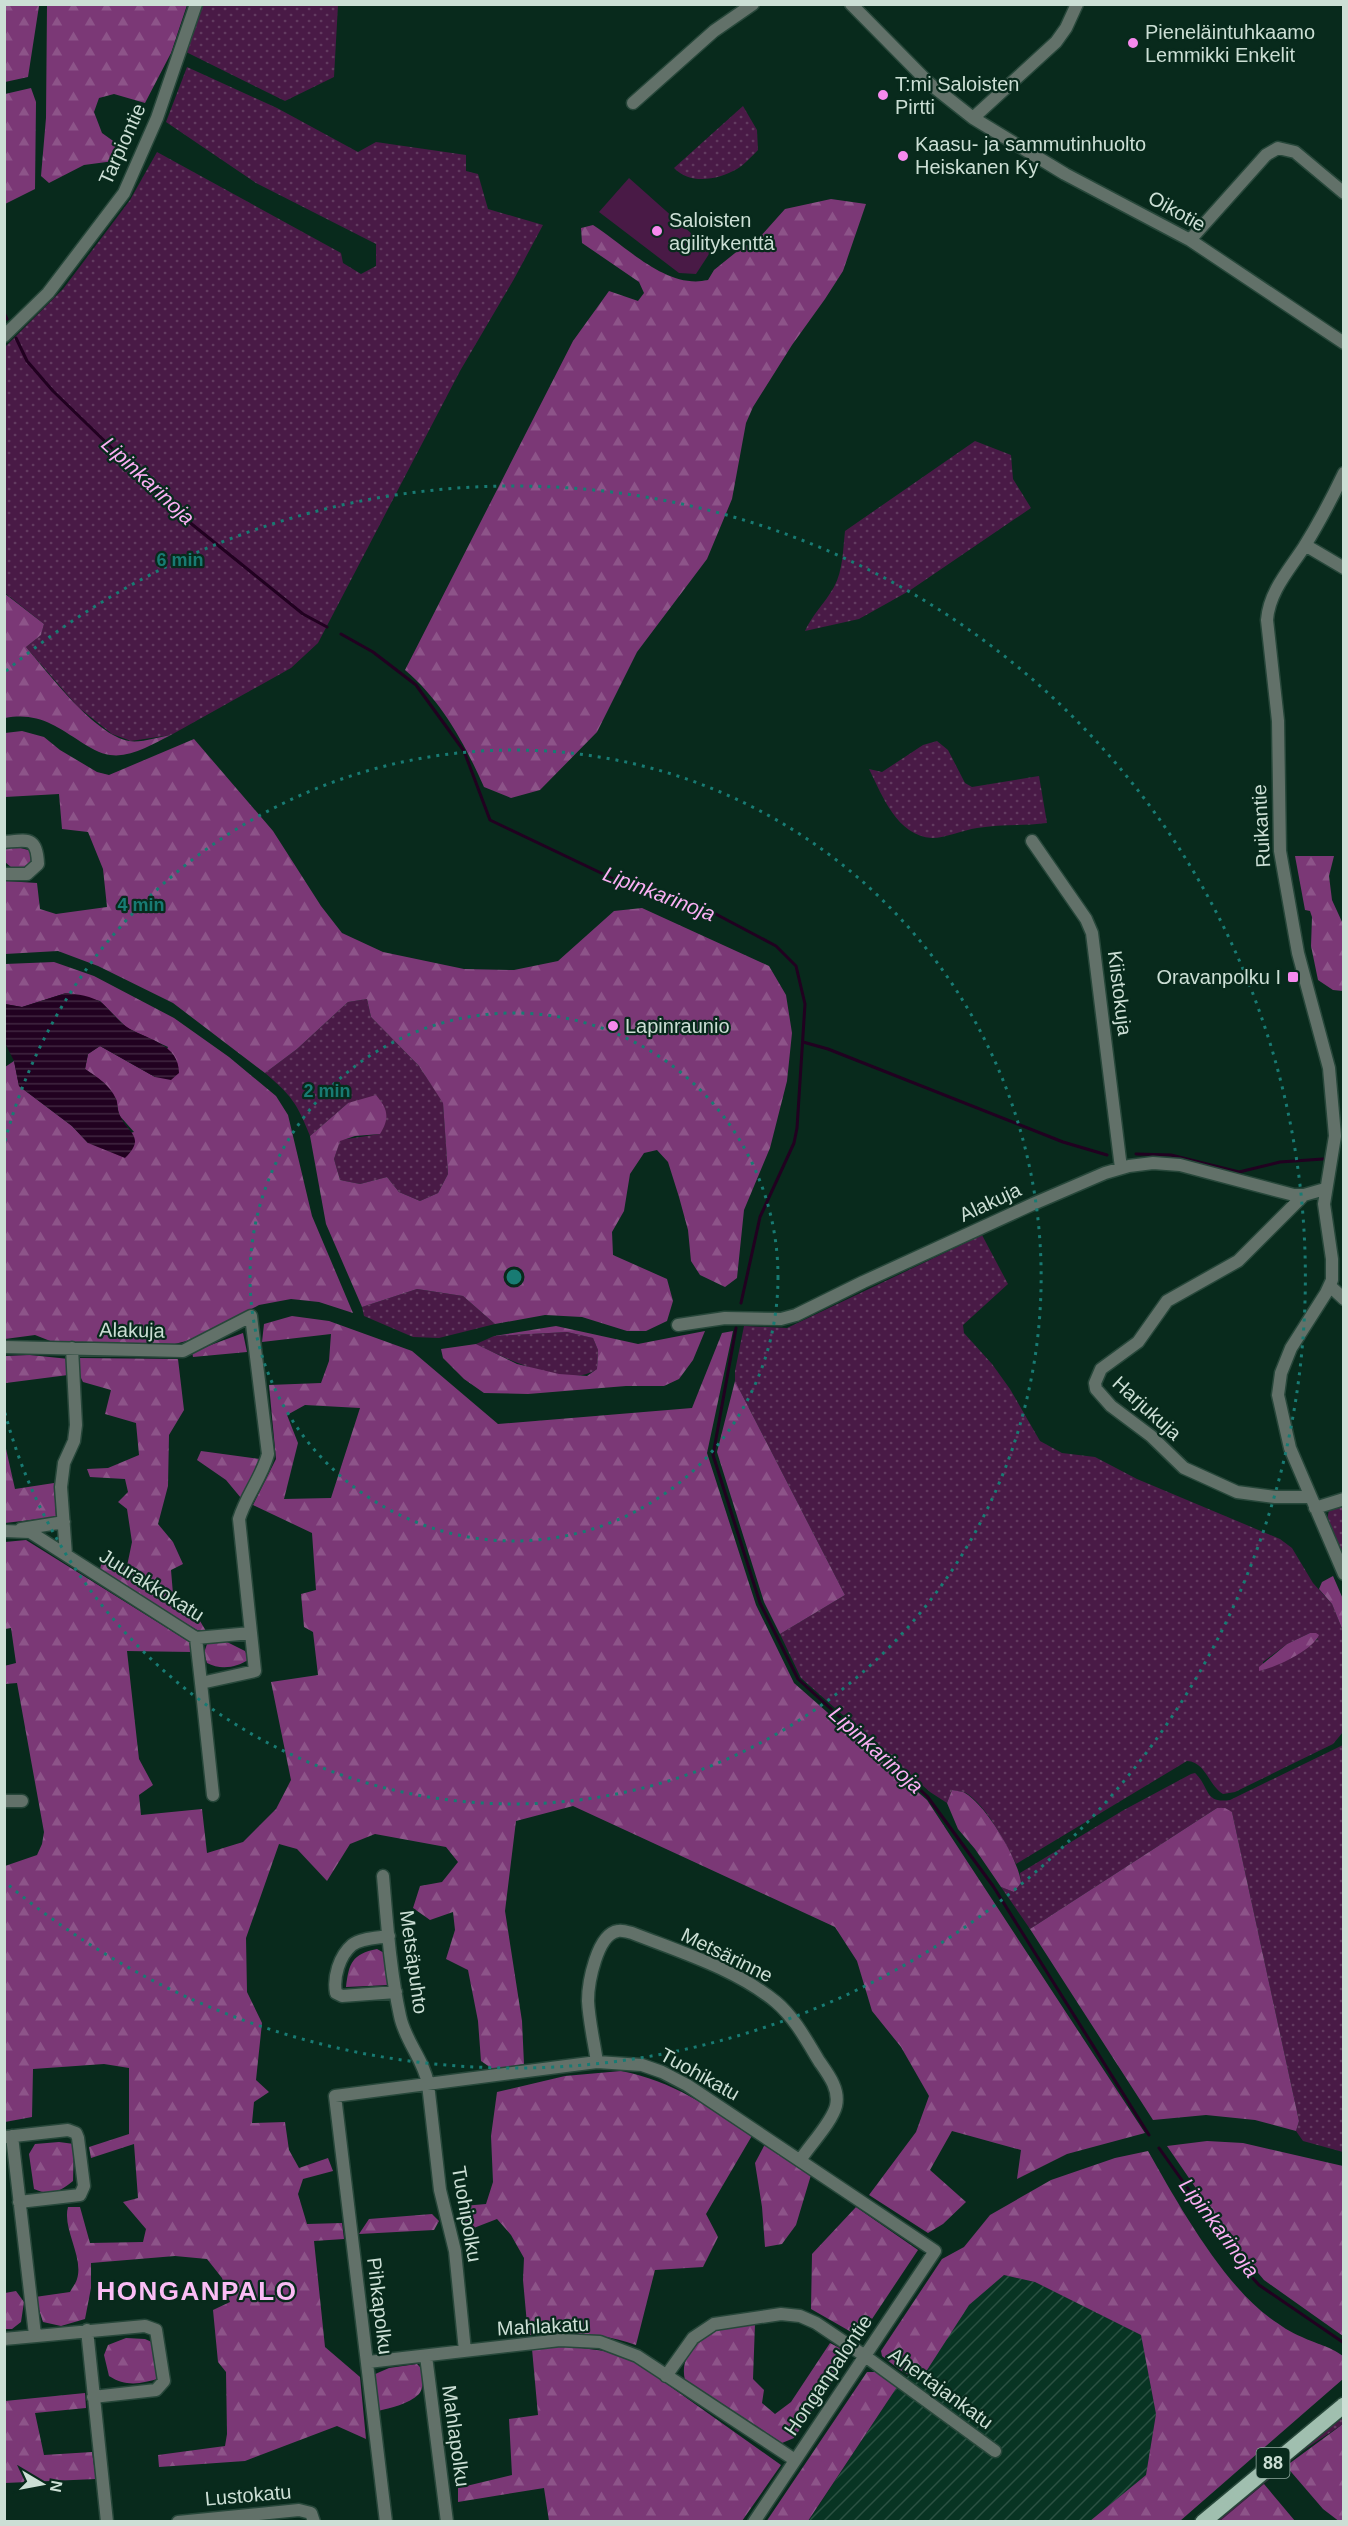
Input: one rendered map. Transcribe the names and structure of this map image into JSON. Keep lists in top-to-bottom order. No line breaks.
{"streets":{"main road":["88"],"street":["Tarpiontie","Oikotie","Ruikantie","Kiistokuja","Alakuja","Harjukuja","Juurakkokatu","Metsärinne","Metsäpuhto","Tuohikatu","Tuohipolku","Pihkapolku","Mahlakatu","Honganpalontie","Ahertajankatu","Mahlapolku","Lustokatu"]},"crossings":[["Ruikantie","Alakuja"],["Kiistokuja","Alakuja"],["Alakuja","Harjukuja"],["Alakuja","Juurakkokatu"],["Metsärinne","Tuohikatu"],["Metsäpuhto","Tuohikatu"],["Metsäpuhto","Tuohipolku"],["Tuohikatu","Tuohipolku"],["Tuohikatu","Pihkapolku"],["Tuohikatu","Honganpalontie"],["Tuohipolku","Mahlakatu"],["Pihkapolku","Mahlakatu"],["Mahlakatu","Honganpalontie"],["Mahlakatu","Ahertajankatu"],["Mahlakatu","Mahlapolku"],["Honganpalontie","Ahertajankatu"]],"districts":["HONGANPALO"],"water":["Lipinkarinoja"],"places":{"other":["Pieneläintuhkaamo Lemmikki Enkelit","T:mi Saloisten Pirtti","Kaasu- ja sammutinhuolto Heiskanen Ky","Saloisten agilitykenttä","Lapinraunio"],"transit":["Oravanpolku I"]},"north":"right","rings":["6 min","4 min","2 min"]}
